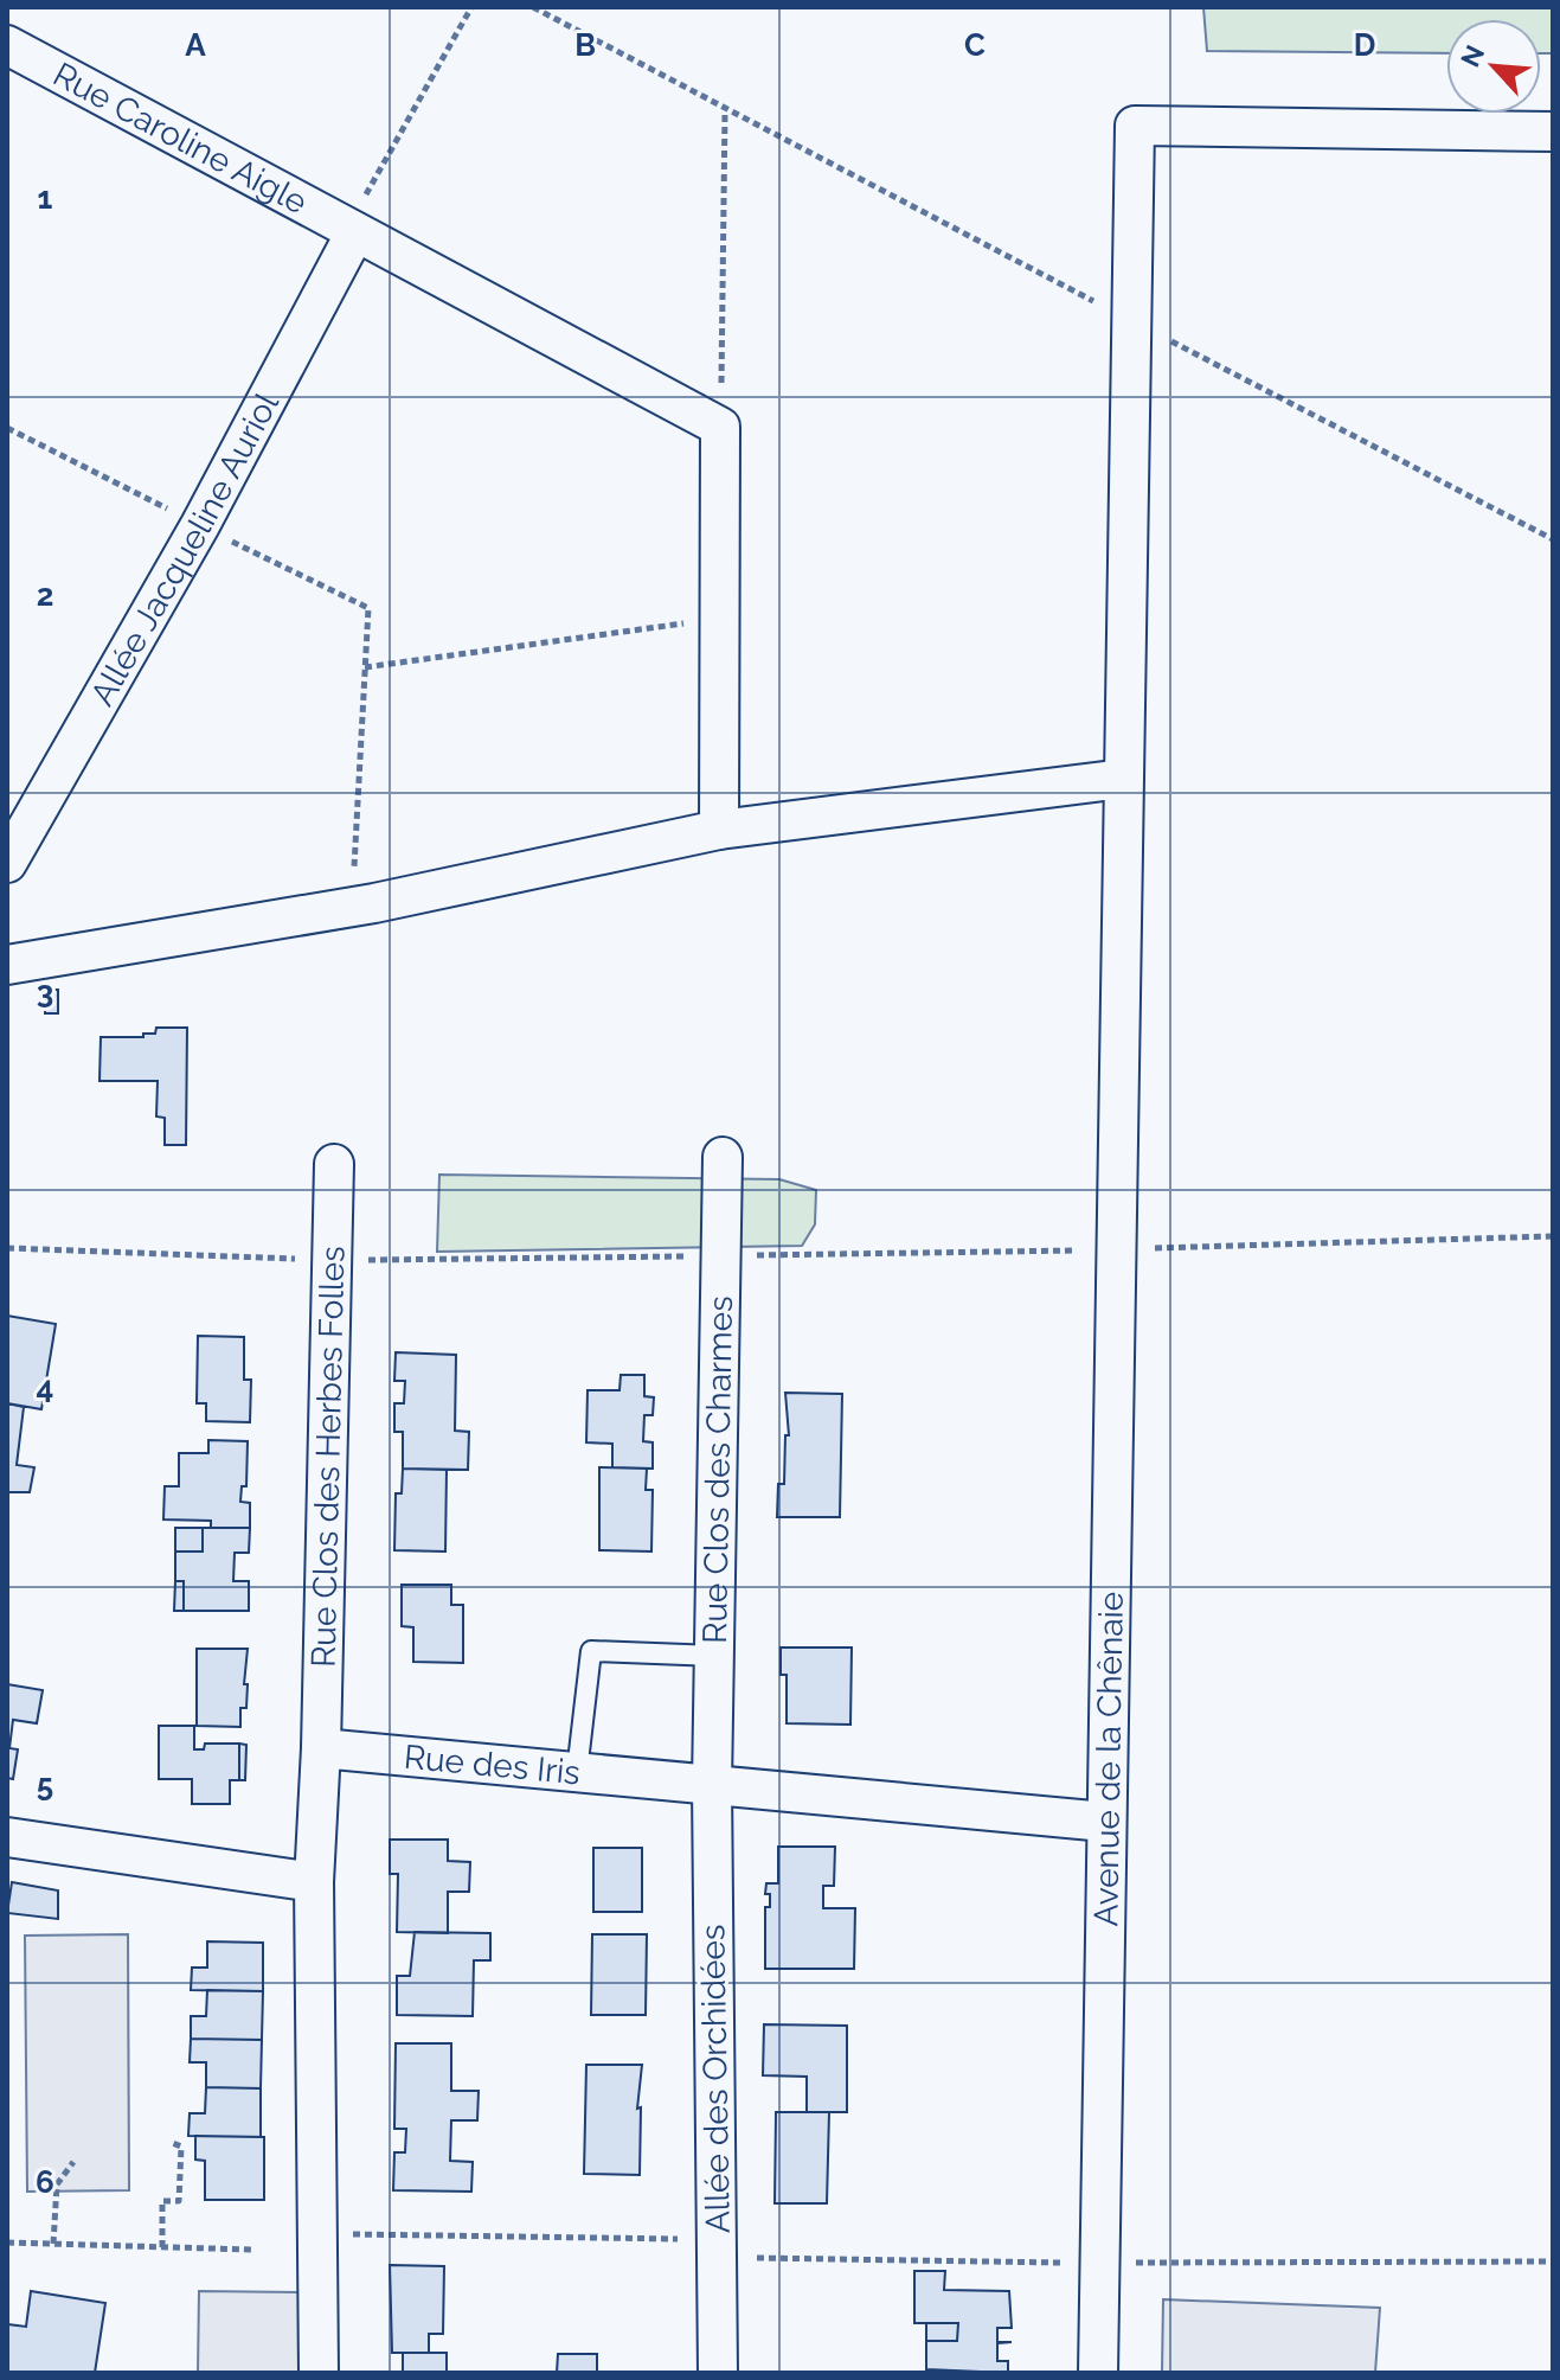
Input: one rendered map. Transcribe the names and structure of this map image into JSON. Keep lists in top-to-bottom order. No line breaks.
{"streets":{"street":["Rue Caroline Aigle","Allée Jacqueline Auriol","Rue Clos des Herbes Folles","Rue Clos des Charmes","Avenue de la Chênaie","Rue des Iris","Allée des Orchidées"]},"crossings":[["Rue Caroline Aigle","Allée Jacqueline Auriol"],["Rue Clos des Herbes Folles","Rue des Iris"],["Rue Clos des Charmes","Rue des Iris"],["Rue Clos des Charmes","Allée des Orchidées"],["Avenue de la Chênaie","Rue des Iris"],["Rue des Iris","Allée des Orchidées"]],"north":"top left","grid":{"columns":["A","B","C","D"],"rows":["1","2","3","4","5","6"]}}
